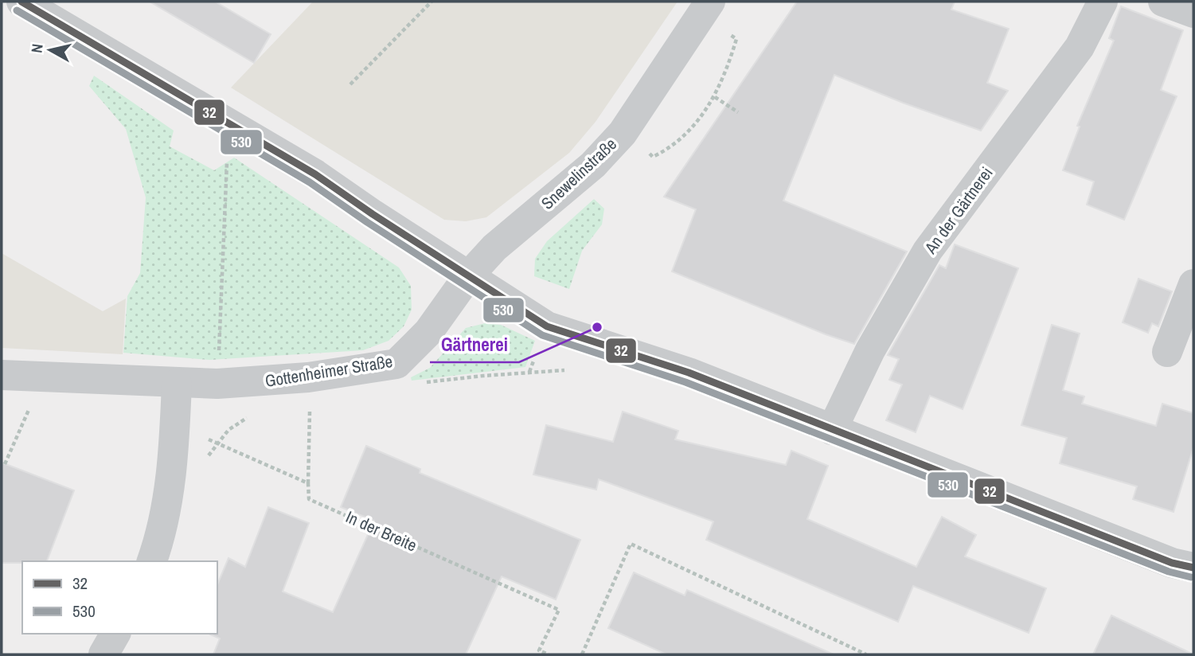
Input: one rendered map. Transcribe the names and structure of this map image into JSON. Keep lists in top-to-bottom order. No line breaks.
{"streets":{"street":["Snewelinstraße","An der Gärtnerei","Gottenheimer Straße"],"path":["In der Breite"]},"crossings":[["Snewelinstraße","Gottenheimer Straße"]],"places":["Gärtnerei"],"lines":["transit line 32","transit line 530"],"legend":["32","530"],"north":"left"}
